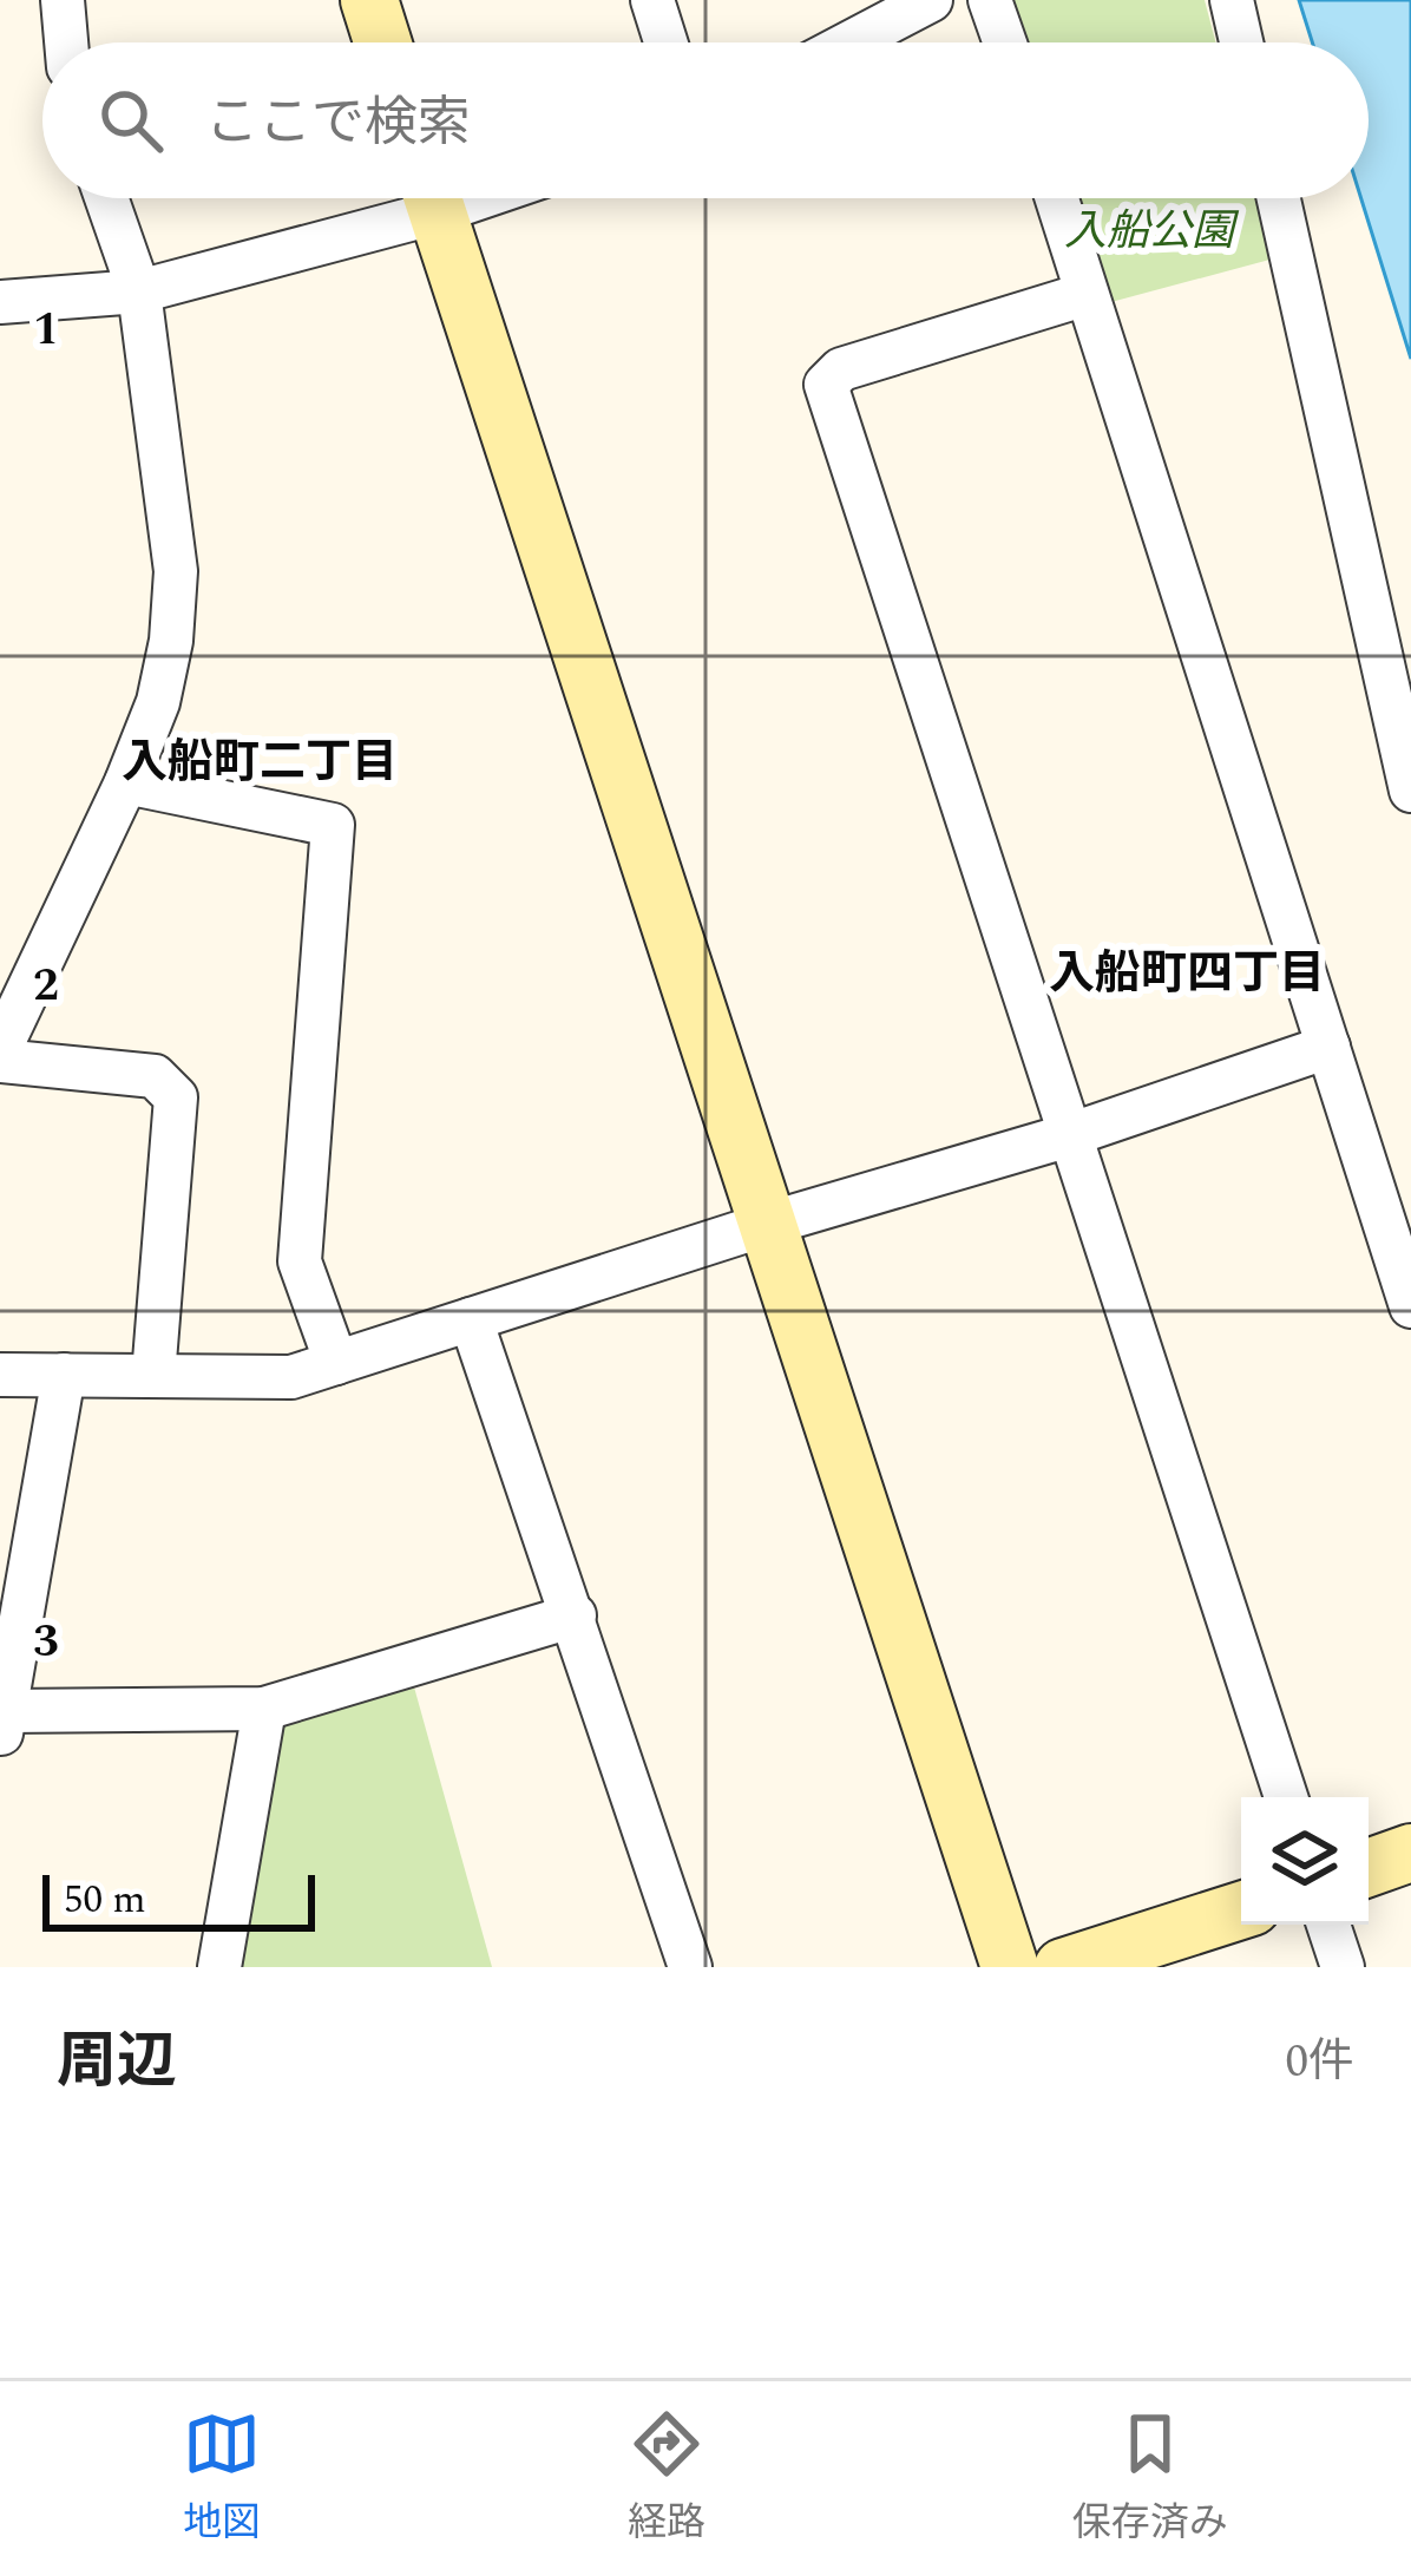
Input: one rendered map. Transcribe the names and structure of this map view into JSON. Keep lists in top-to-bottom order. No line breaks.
{"districts":["入船町二丁目","入船町四丁目"],"parks":["入船公園"],"scale_bar":"50 m","page":{"search":"ここで検索","scale":"50 m","heading":["周辺","0件"],"nav":["地図","経路","保存済み"]},"grid":{"rows":["1","2","3"]}}
